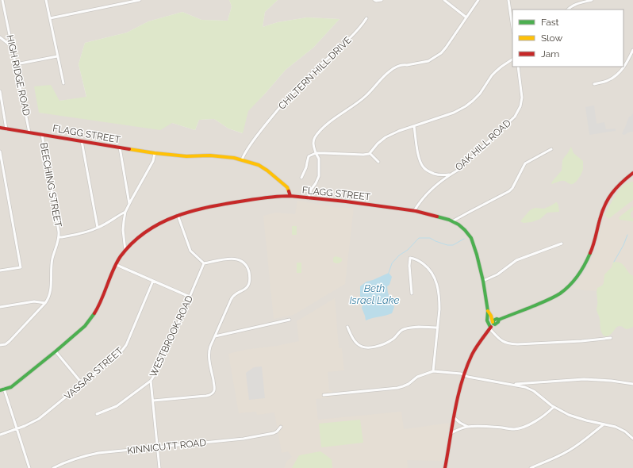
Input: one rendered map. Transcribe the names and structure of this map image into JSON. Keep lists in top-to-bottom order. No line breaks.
{"streets":{"street":["CHILTERN HILL DRIVE","HIGH RIDGE ROAD","FLAGG STREET","OAK HILL ROAD","BEECHING STREET","WESTBROOK ROAD","VASSAR STREET","KINNICUTT ROAD"]},"crossings":[["CHILTERN HILL DRIVE","FLAGG STREET"],["HIGH RIDGE ROAD","FLAGG STREET"],["FLAGG STREET","OAK HILL ROAD"],["FLAGG STREET","BEECHING STREET"],["WESTBROOK ROAD","KINNICUTT ROAD"]],"water":["Beth Israel Lake"],"legend":["Fast","Slow","Jam"]}
